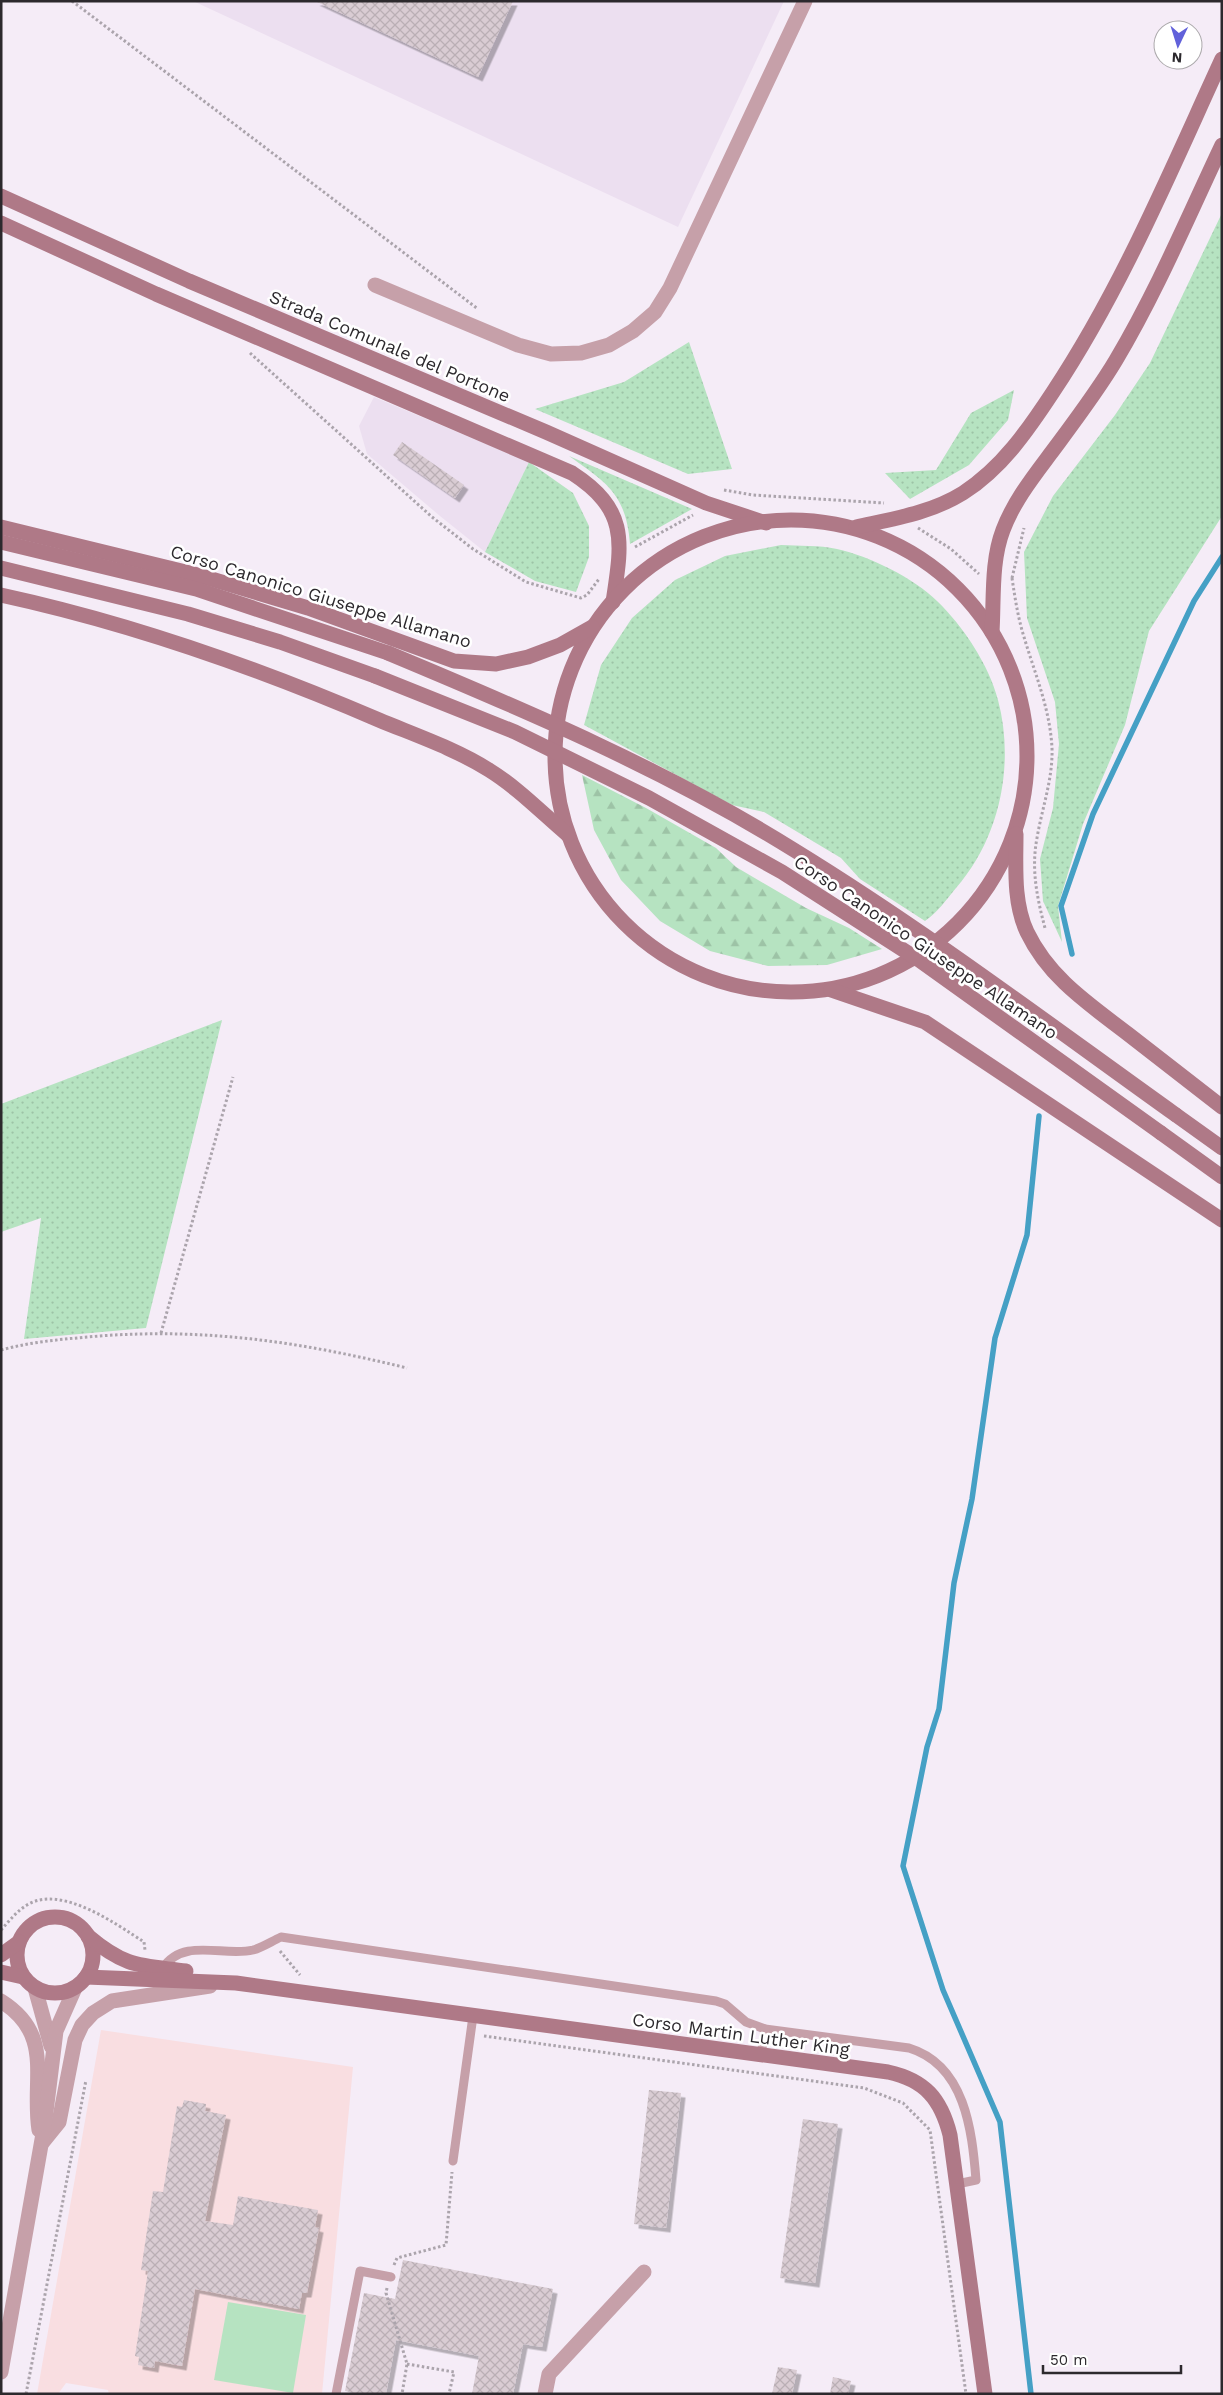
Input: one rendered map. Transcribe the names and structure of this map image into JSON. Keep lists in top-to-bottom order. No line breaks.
{"streets":{"street":["Strada Comunale del Portone","Corso Canonico Giuseppe Allamano","Corso Martin Luther King"]},"scale_bar":"50 m","north":"bottom"}
